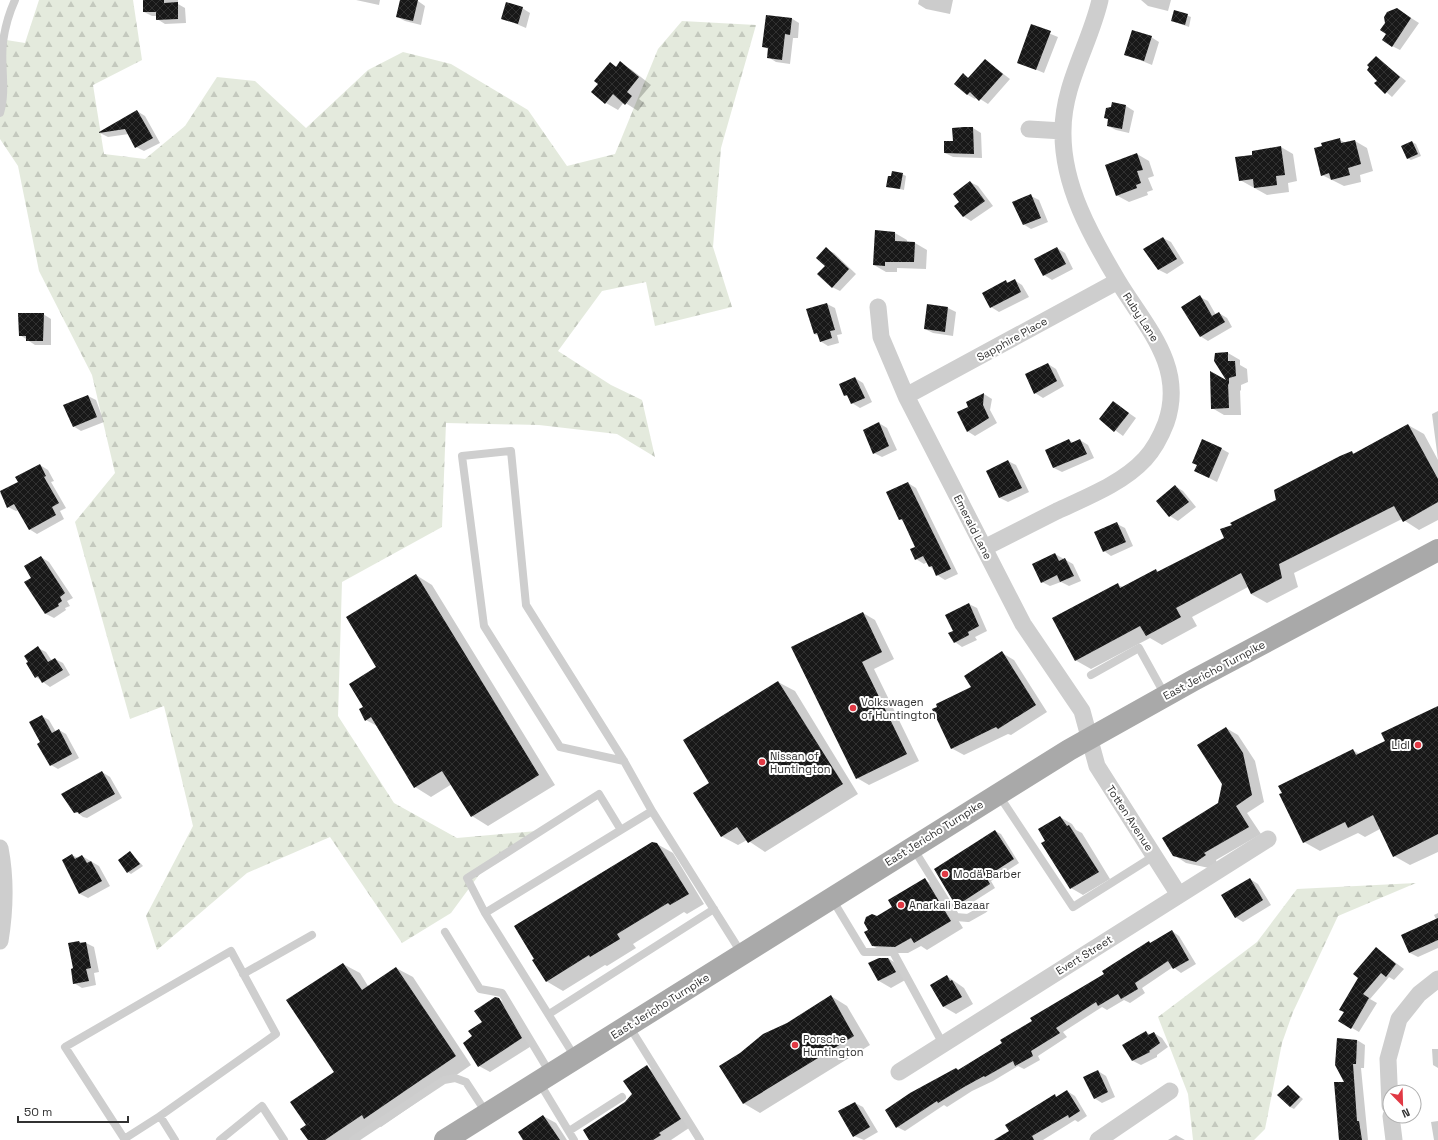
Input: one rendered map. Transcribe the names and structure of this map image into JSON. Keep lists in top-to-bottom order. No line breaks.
{"streets":{"main road":["East Jericho Turnpike"],"street":["Ruby Lane","Sapphire Place","Emerald Lane","Totten Avenue","Evert Street"]},"crossings":[["Ruby Lane","Sapphire Place"],["Ruby Lane","Emerald Lane"],["Sapphire Place","Emerald Lane"],["Emerald Lane","East Jericho Turnpike"],["Emerald Lane","Totten Avenue"],["East Jericho Turnpike","Totten Avenue"],["Totten Avenue","Evert Street"]],"places":["Volkswagen of Huntington","Lidl","Nissan of Huntington","Modä Barber","Anarkali Bazaar","Porsche Huntington"],"scale_bar":"50 m","north":"bottom right"}
